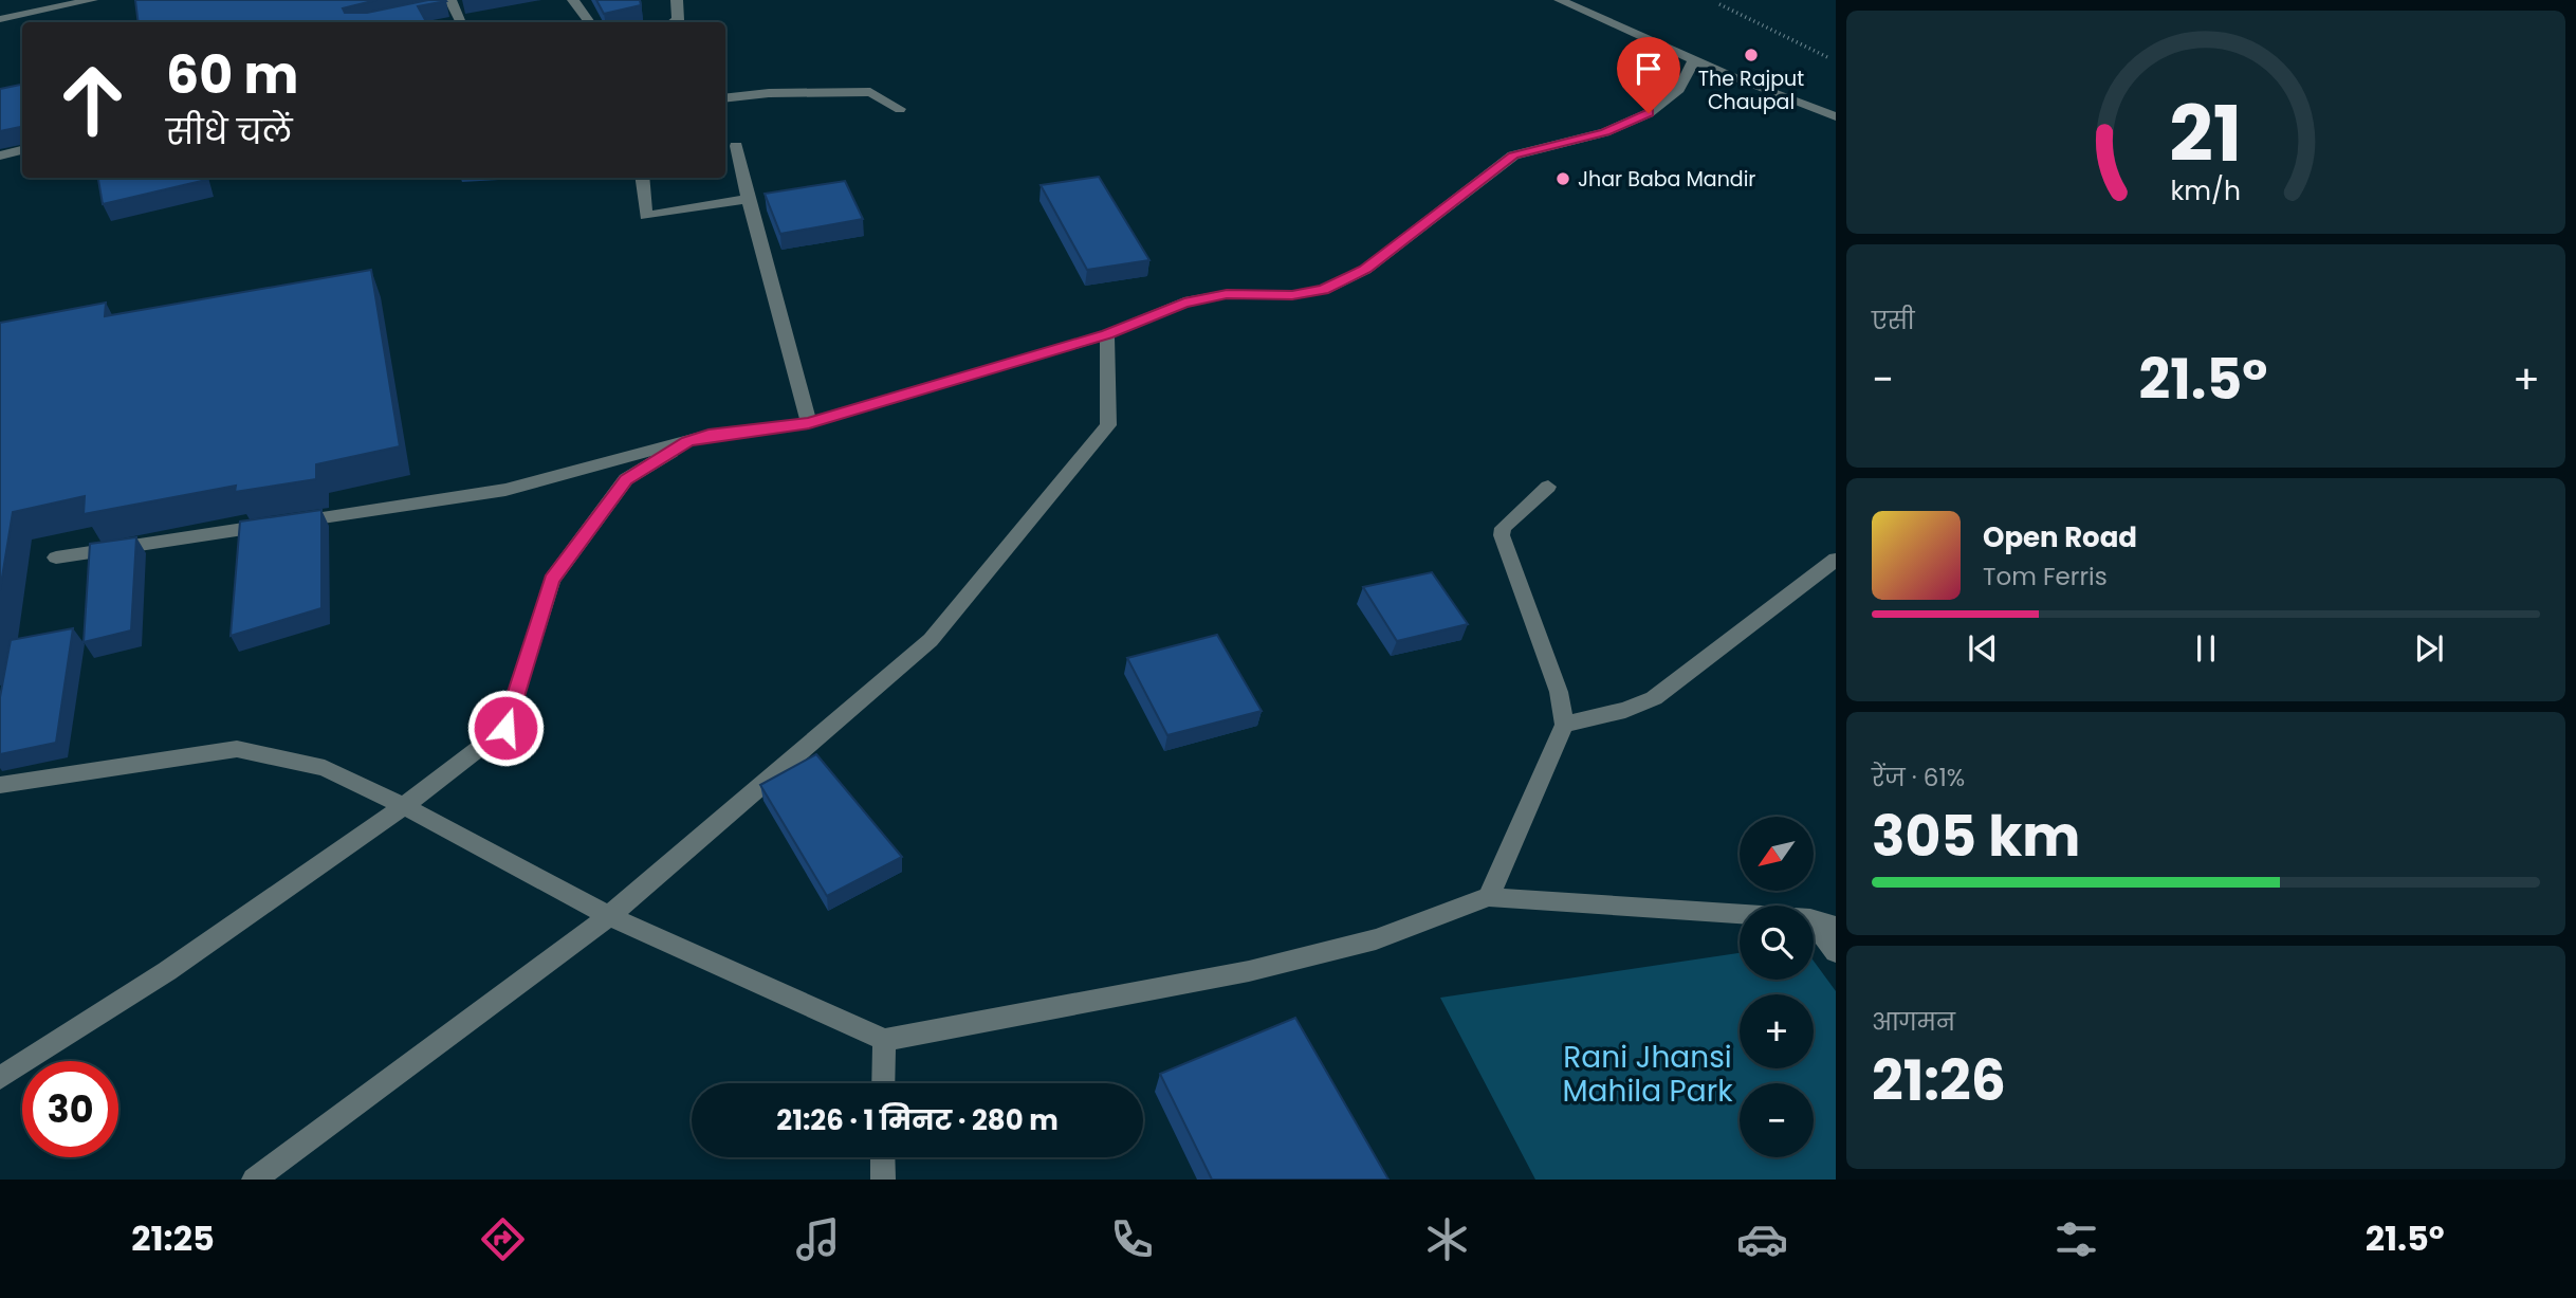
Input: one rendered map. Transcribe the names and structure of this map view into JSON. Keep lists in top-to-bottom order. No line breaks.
{"parks":["Rani Jhansi Mahila Park"],"places":["The Rajput Chaupal","Jhar Baba Mandir"],"north":"bottom left","page":{"turn":["60 m","सीधे चलें"],"tile":["एसी",["रेंज · 61%","305 km"],["आगमन","21:26"]],"heat":["−","21.5°","+"],"song":["Open Road","Tom Ferris"],"map_buttons":["+","−"],"limit":"30","trip":"21:26 · 1 मिनट · 280 m","tabs":["21:25","21.5°"],"gauge":["21","km/h"]}}
